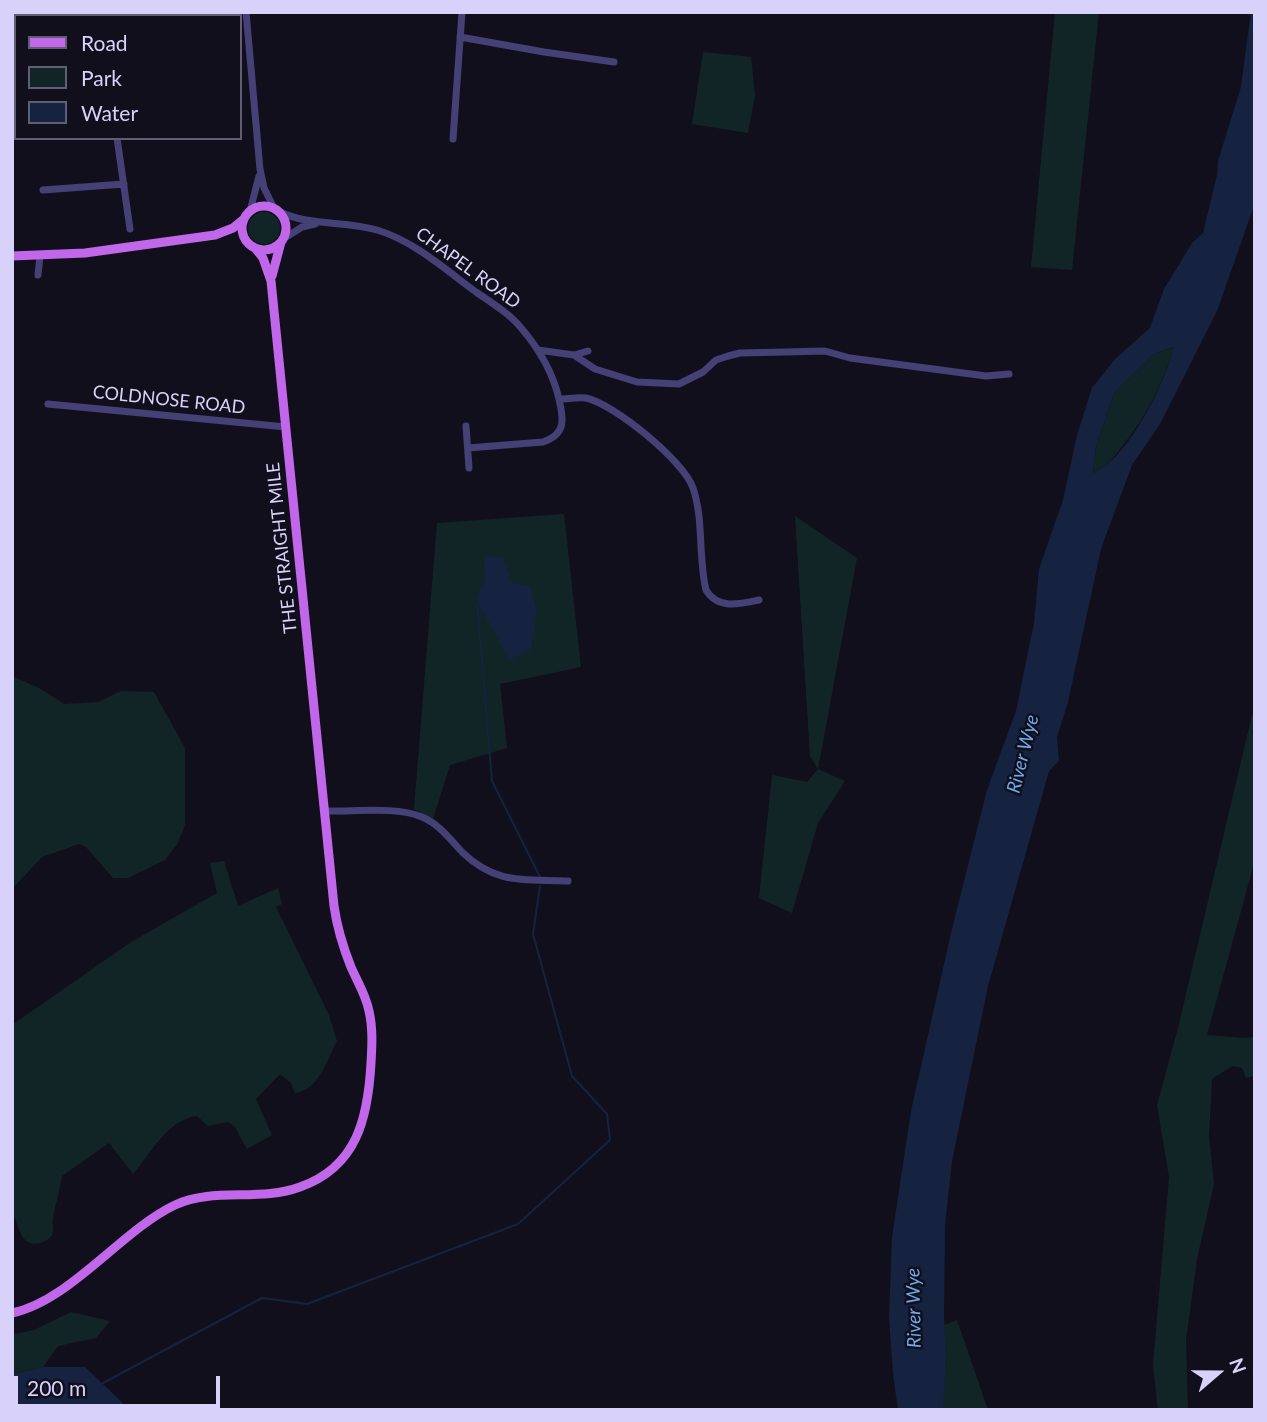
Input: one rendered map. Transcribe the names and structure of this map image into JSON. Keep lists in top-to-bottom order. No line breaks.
{"streets":{"main road":["THE STRAIGHT MILE"],"street":["CHAPEL ROAD","COLDNOSE ROAD"]},"crossings":[["CHAPEL ROAD","THE STRAIGHT MILE"],["COLDNOSE ROAD","THE STRAIGHT MILE"]],"water":["River Wye"],"legend":["Road","Park","Water"],"scale_bar":"200 m","north":"right"}
